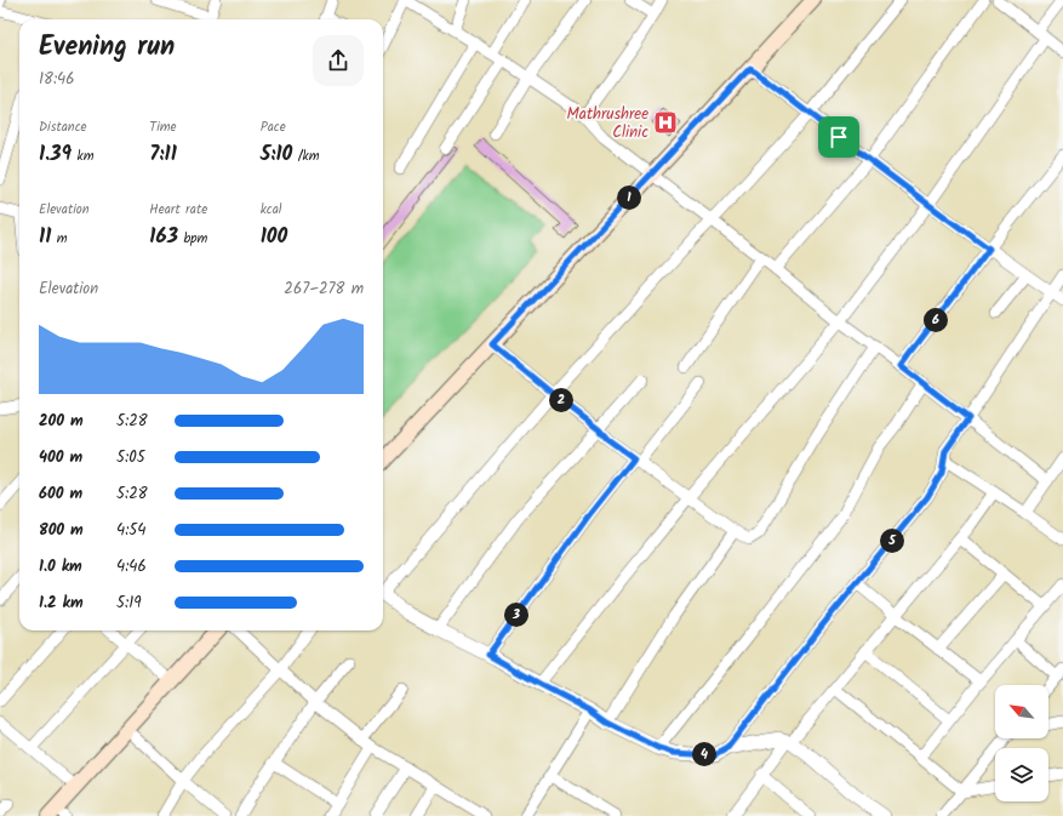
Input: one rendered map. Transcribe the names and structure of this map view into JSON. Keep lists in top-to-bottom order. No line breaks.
{"places":{"hospital":["Mathrushree Clinic"]},"north":"top left","page":{"heading":["Evening run","18:46"],"stats":[["Distance","1.39 km"],["Time","7:11"],["Pace","5:10 /km"],["Elevation","11 m"],["Heart rate","163 bpm"],["kcal","100"]],"pins":["1","6","2","5","3","4"],"chart":["Elevation","267–278 m"],"list":[{"name":"200 m","note":"5:28"},{"name":"400 m","note":"5:05"},{"name":"600 m","note":"5:28"},{"name":"800 m","note":"4:54"},{"name":"1.0 km","note":"4:46"},{"name":"1.2 km","note":"5:19"}]}}
